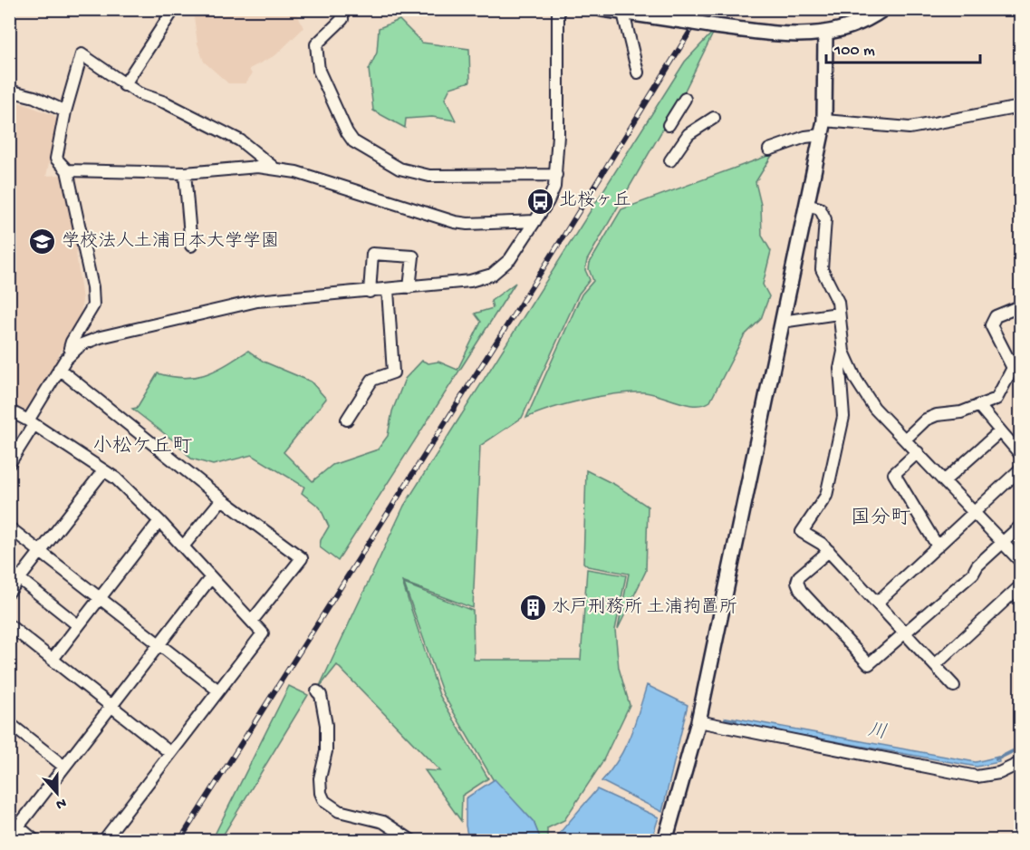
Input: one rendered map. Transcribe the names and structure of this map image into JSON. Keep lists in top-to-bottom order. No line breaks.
{"districts":["小松ケ丘町","国分町"],"water":["川"],"places":{"bus stop":["北桜ヶ丘"],"school or university":["学校法人土浦日本大学学園"],"building":["水戸刑務所 土浦拘置所"]},"scale_bar":"100 m","north":"bottom"}
